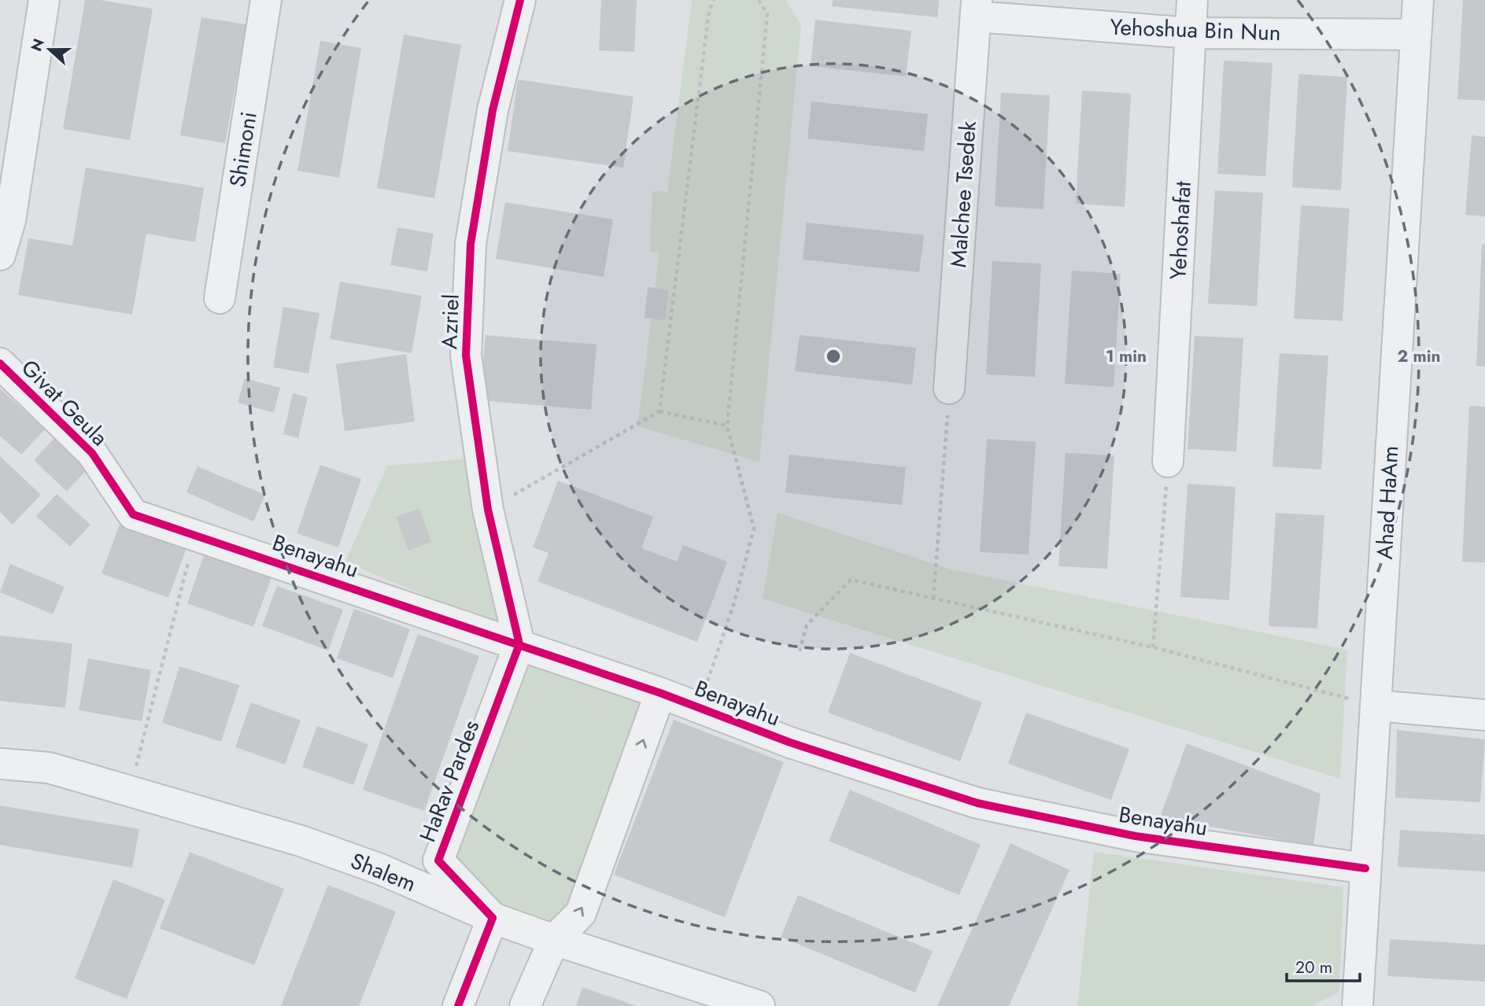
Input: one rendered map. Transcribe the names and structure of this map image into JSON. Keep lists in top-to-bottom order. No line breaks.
{"streets":{"street":["Yehoshua Bin Nun","Shimoni","Malchee Tsedek","Yehoshafat","Azriel","Givat Geula","Ahad HaAm","Benayahu","HaRav Pardes","Shalem"]},"crossings":[["Yehoshua Bin Nun","Malchee Tsedek"],["Yehoshua Bin Nun","Yehoshafat"],["Yehoshua Bin Nun","Ahad HaAm"],["Azriel","Benayahu"],["Azriel","HaRav Pardes"],["Givat Geula","Benayahu"],["Ahad HaAm","Benayahu"],["Benayahu","HaRav Pardes"],["HaRav Pardes","Shalem"]],"scale_bar":"20 m","north":"left","rings":["1 min","2 min"]}
